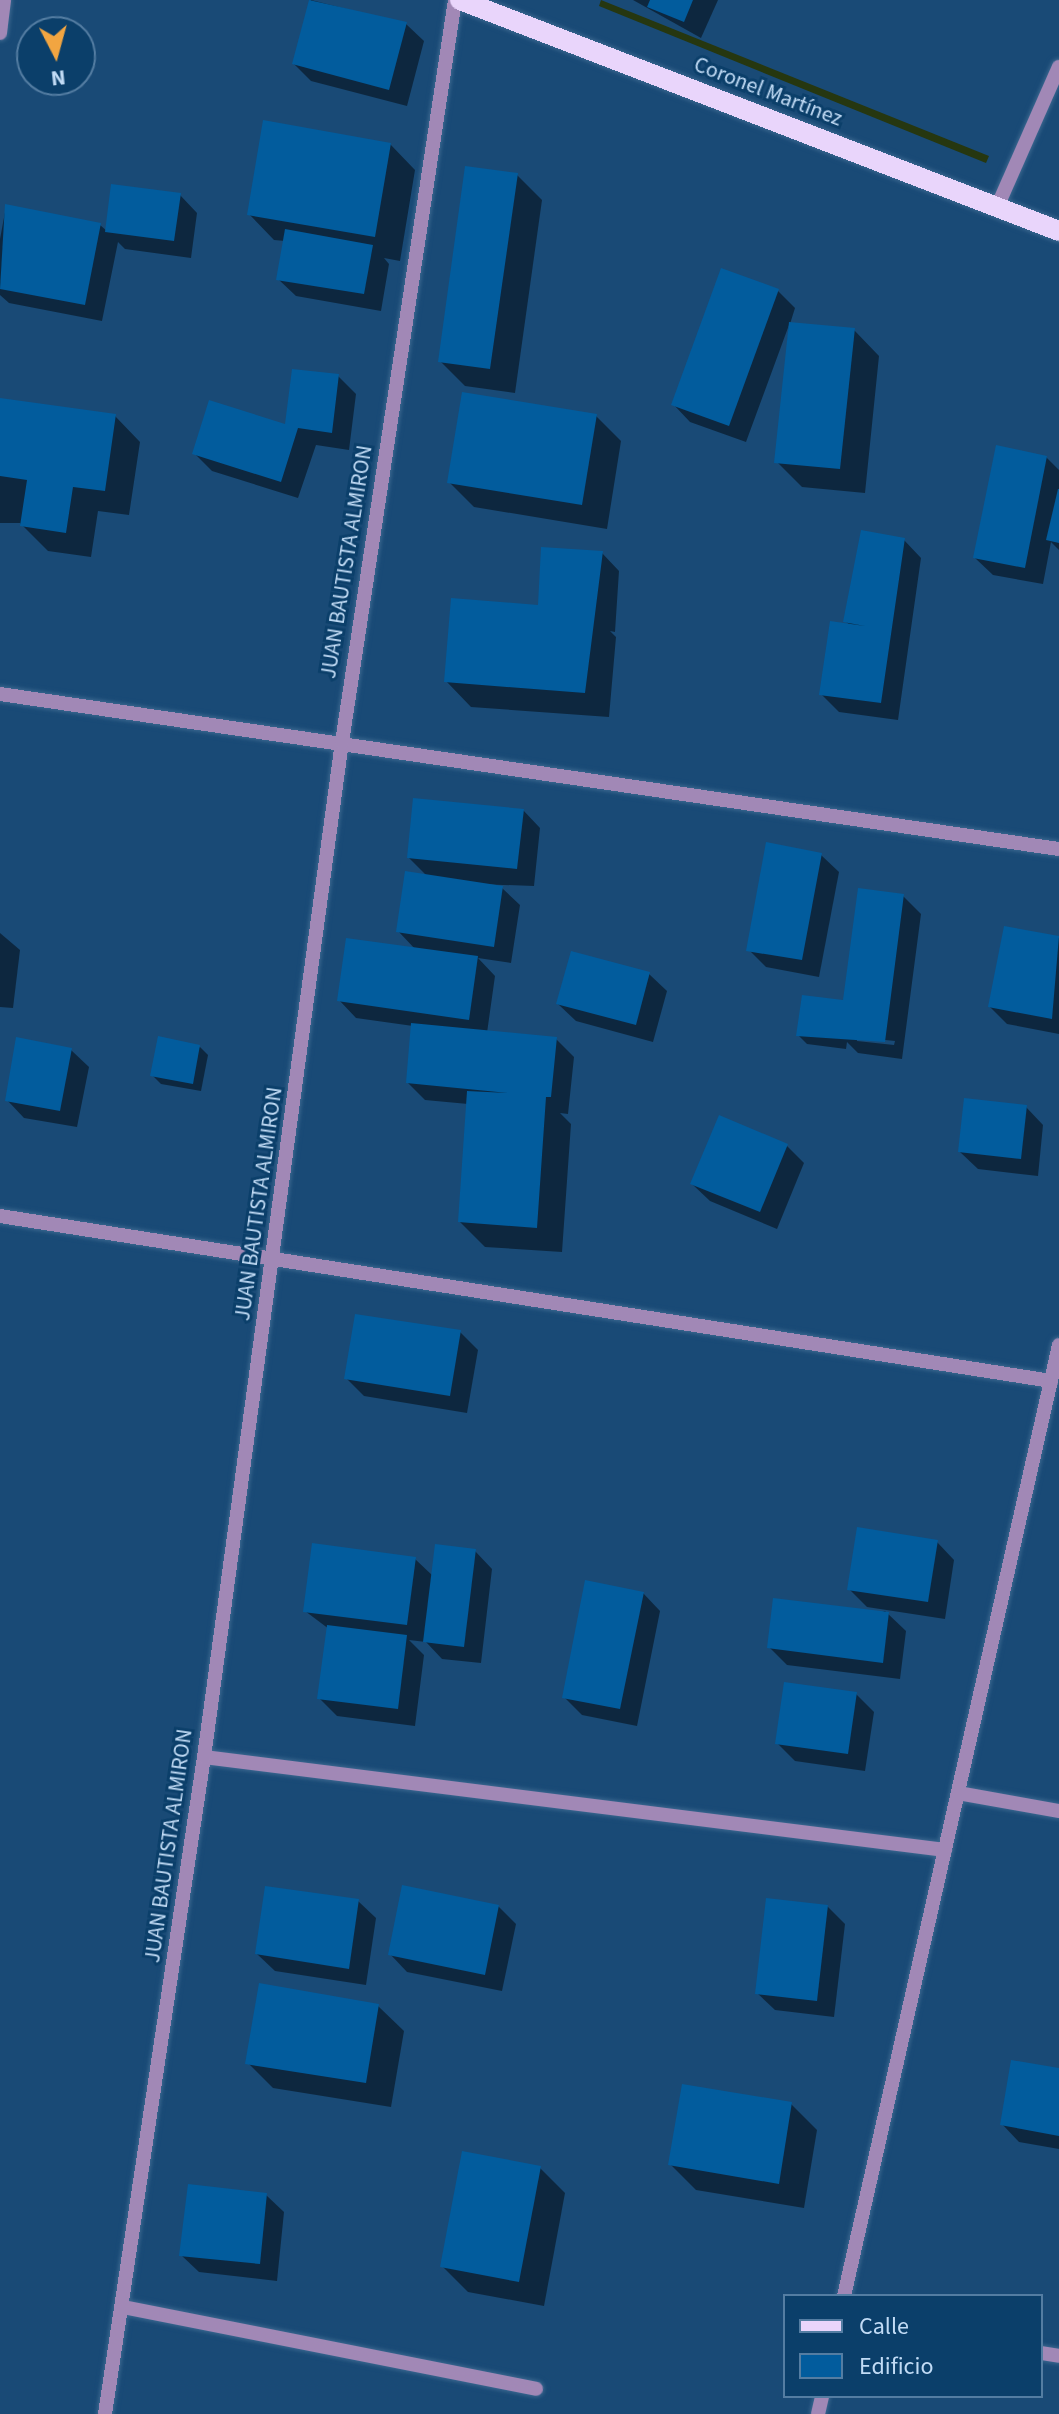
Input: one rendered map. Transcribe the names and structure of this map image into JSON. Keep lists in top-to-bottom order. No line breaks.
{"streets":{"main road":["Coronel Martínez"],"street":["JUAN BAUTISTA ALMIRON"]},"crossings":[["Coronel Martínez","JUAN BAUTISTA ALMIRON"]],"legend":["Calle","Edificio"],"north":"bottom"}
